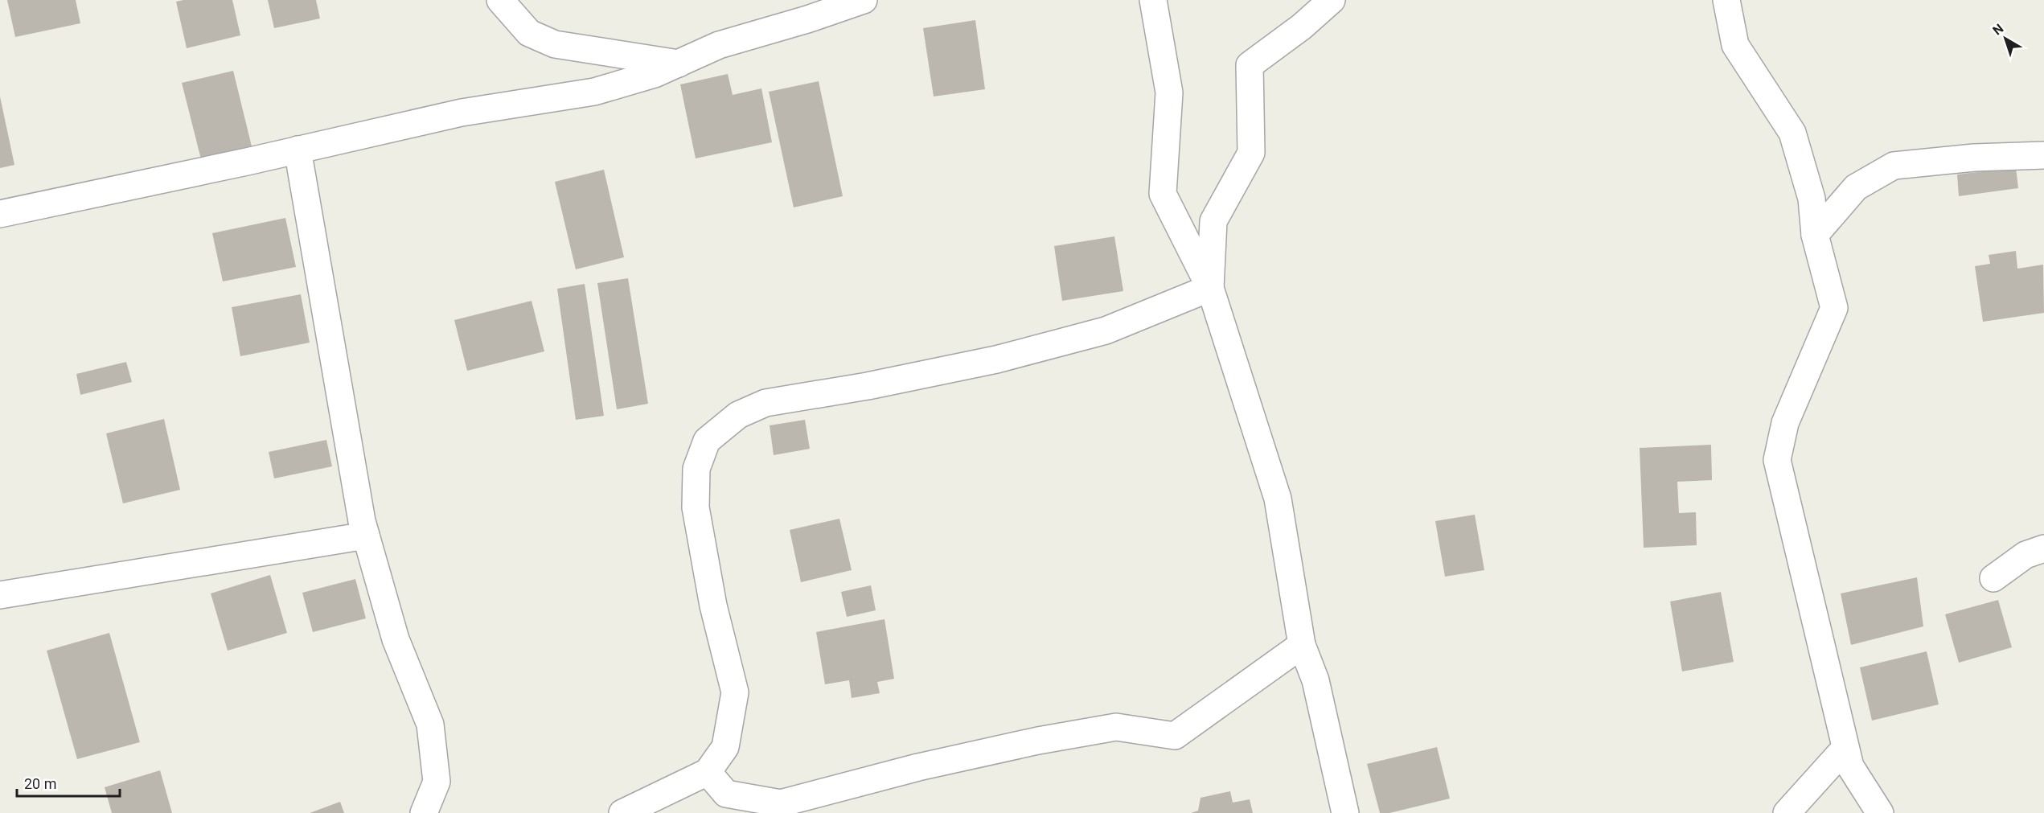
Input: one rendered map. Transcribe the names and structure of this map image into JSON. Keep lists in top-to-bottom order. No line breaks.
{"scale_bar":"20 m","north":"top left"}
